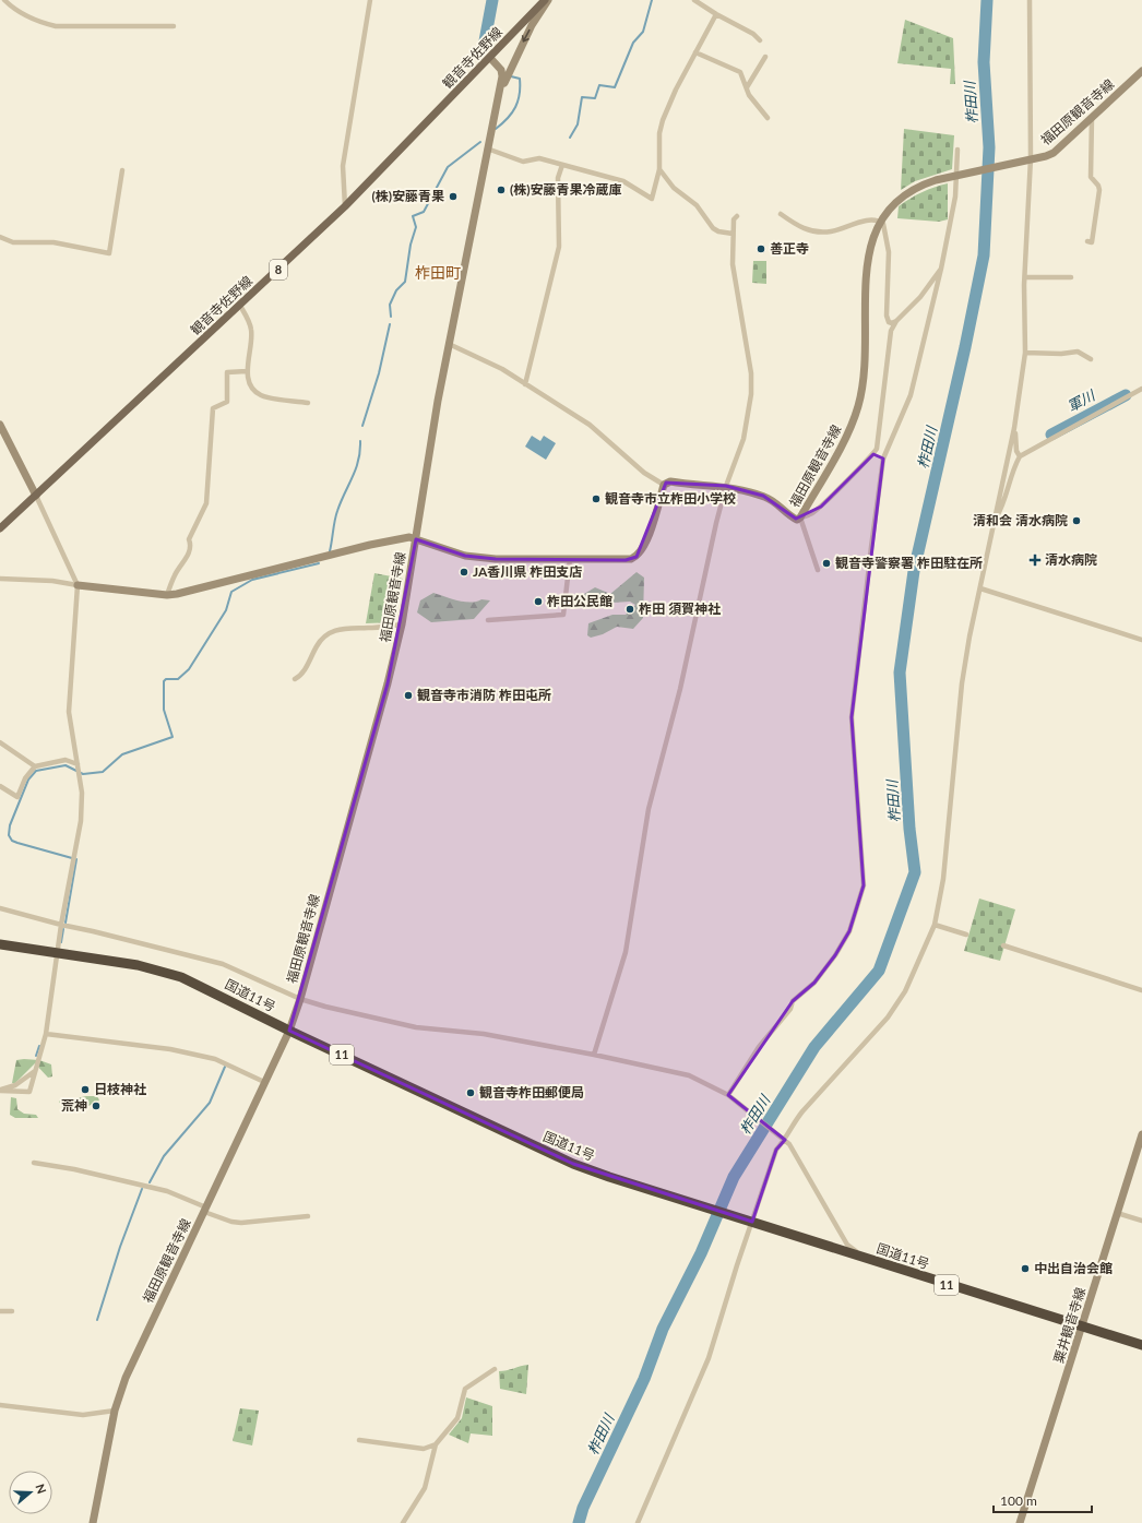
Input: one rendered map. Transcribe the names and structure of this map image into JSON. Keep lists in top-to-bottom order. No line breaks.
{"streets":{"highway":["国道11号","11"],"main road":["観音寺佐野線","福田原観音寺線","8","粟井観音寺線"]},"crossings":[["福田原観音寺線","国道11号"],["国道11号","粟井観音寺線"]],"districts":["柞田町"],"water":["柞田川","軍川"],"places":{"other":["(株)安藤青果冷蔵庫","(株)安藤青果","善正寺","観音寺市立柞田小学校","清和会 清水病院","観音寺警察署 柞田駐在所","JA香川県 柞田支店","柞田公民館","柞田 須賀神社","観音寺市消防 柞田屯所","日枝神社","観音寺柞田郵便局","荒神","中出自治会館"],"health":["清水病院"]},"scale_bar":"100 m","north":"right"}
